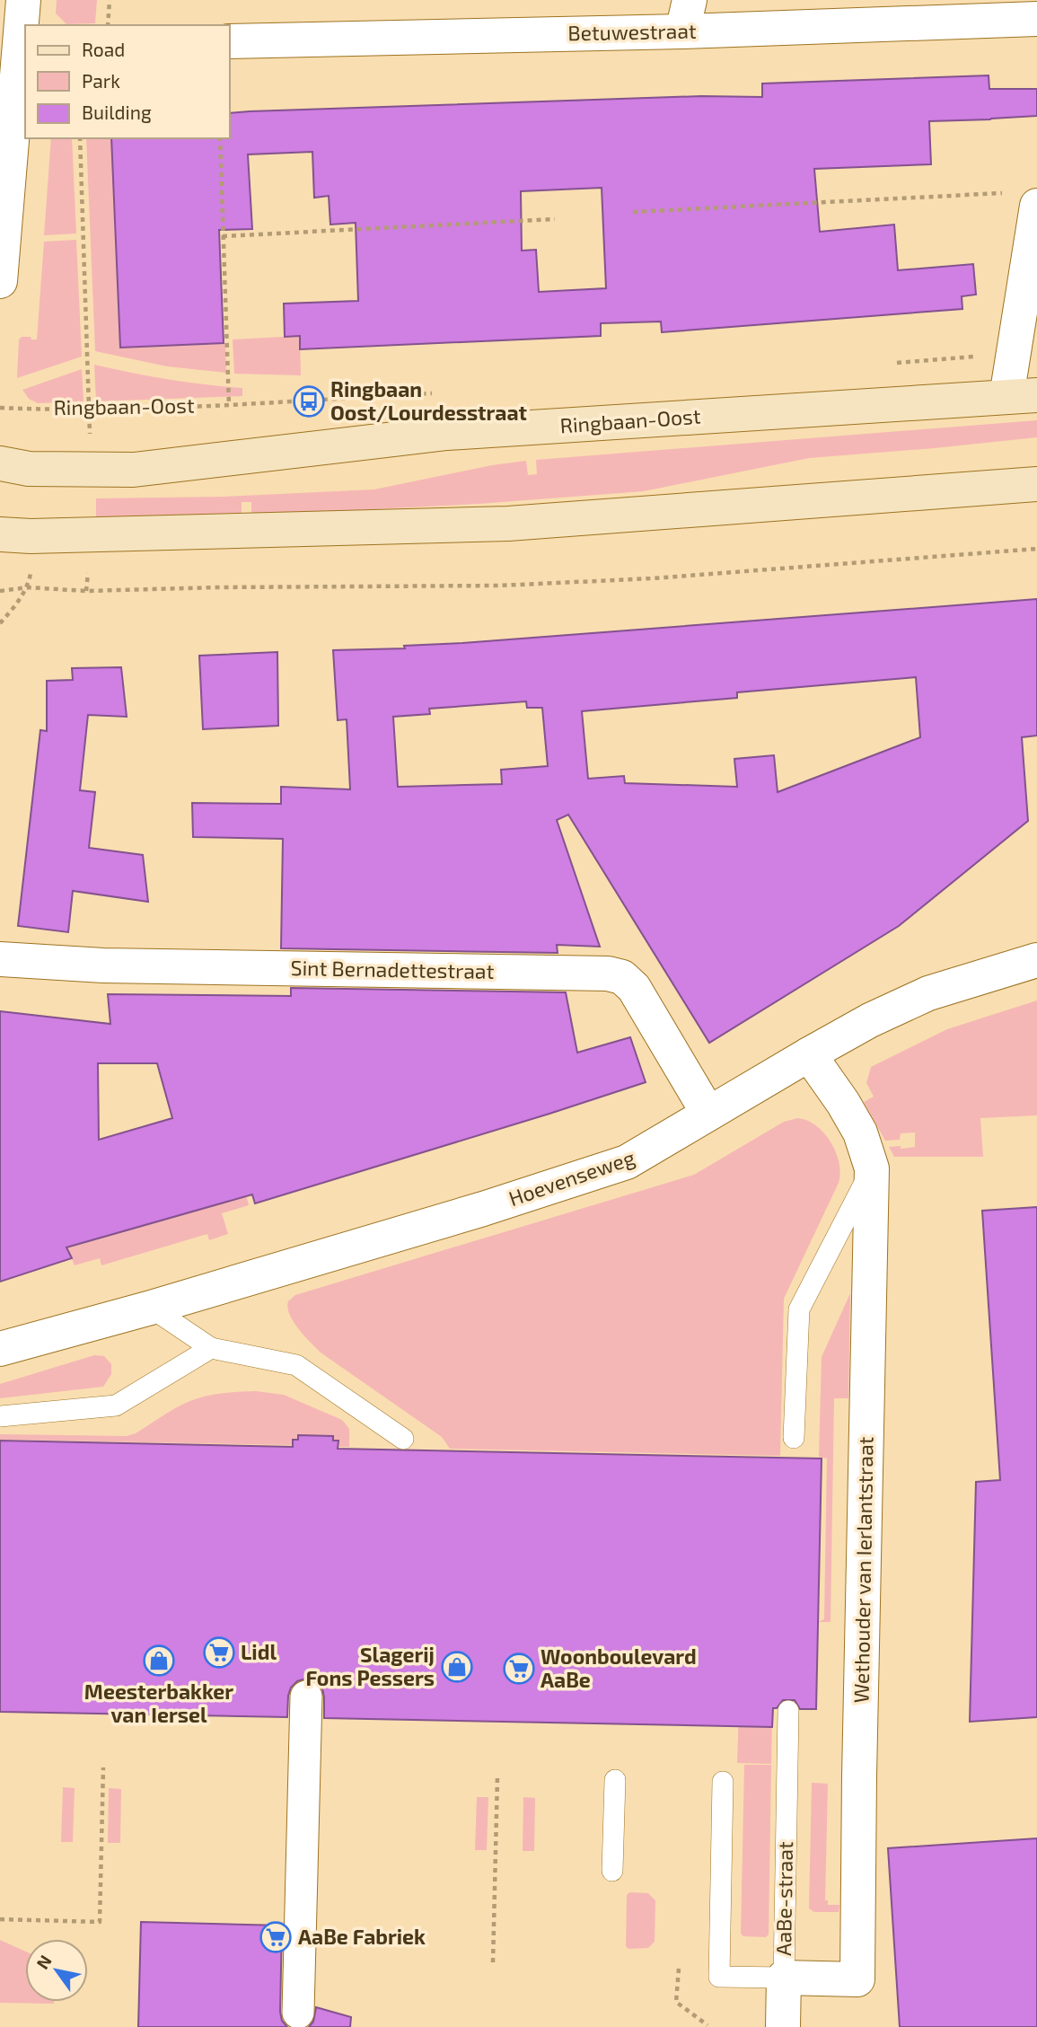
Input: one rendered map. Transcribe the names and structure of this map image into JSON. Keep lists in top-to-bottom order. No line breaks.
{"streets":{"main road":["Ringbaan-Oost"],"street":["Betuwestraat","Sint Bernadettestraat","Hoevenseweg","Wethouder van Ierlantstraat"],"lane":["AaBe-straat"]},"crossings":[["Sint Bernadettestraat","Hoevenseweg"],["Hoevenseweg","Wethouder van Ierlantstraat"],["Wethouder van Ierlantstraat","AaBe-straat"]],"places":{"bus stop":["Ringbaan Oost/Lourdesstraat"],"supermarket":["Lidl","Woonboulevard AaBe","AaBe Fabriek"],"shop":["Meesterbakker van Iersel","Slagerij Fons Pessers"]},"legend":["Road","Park","Building"],"north":"top left"}
